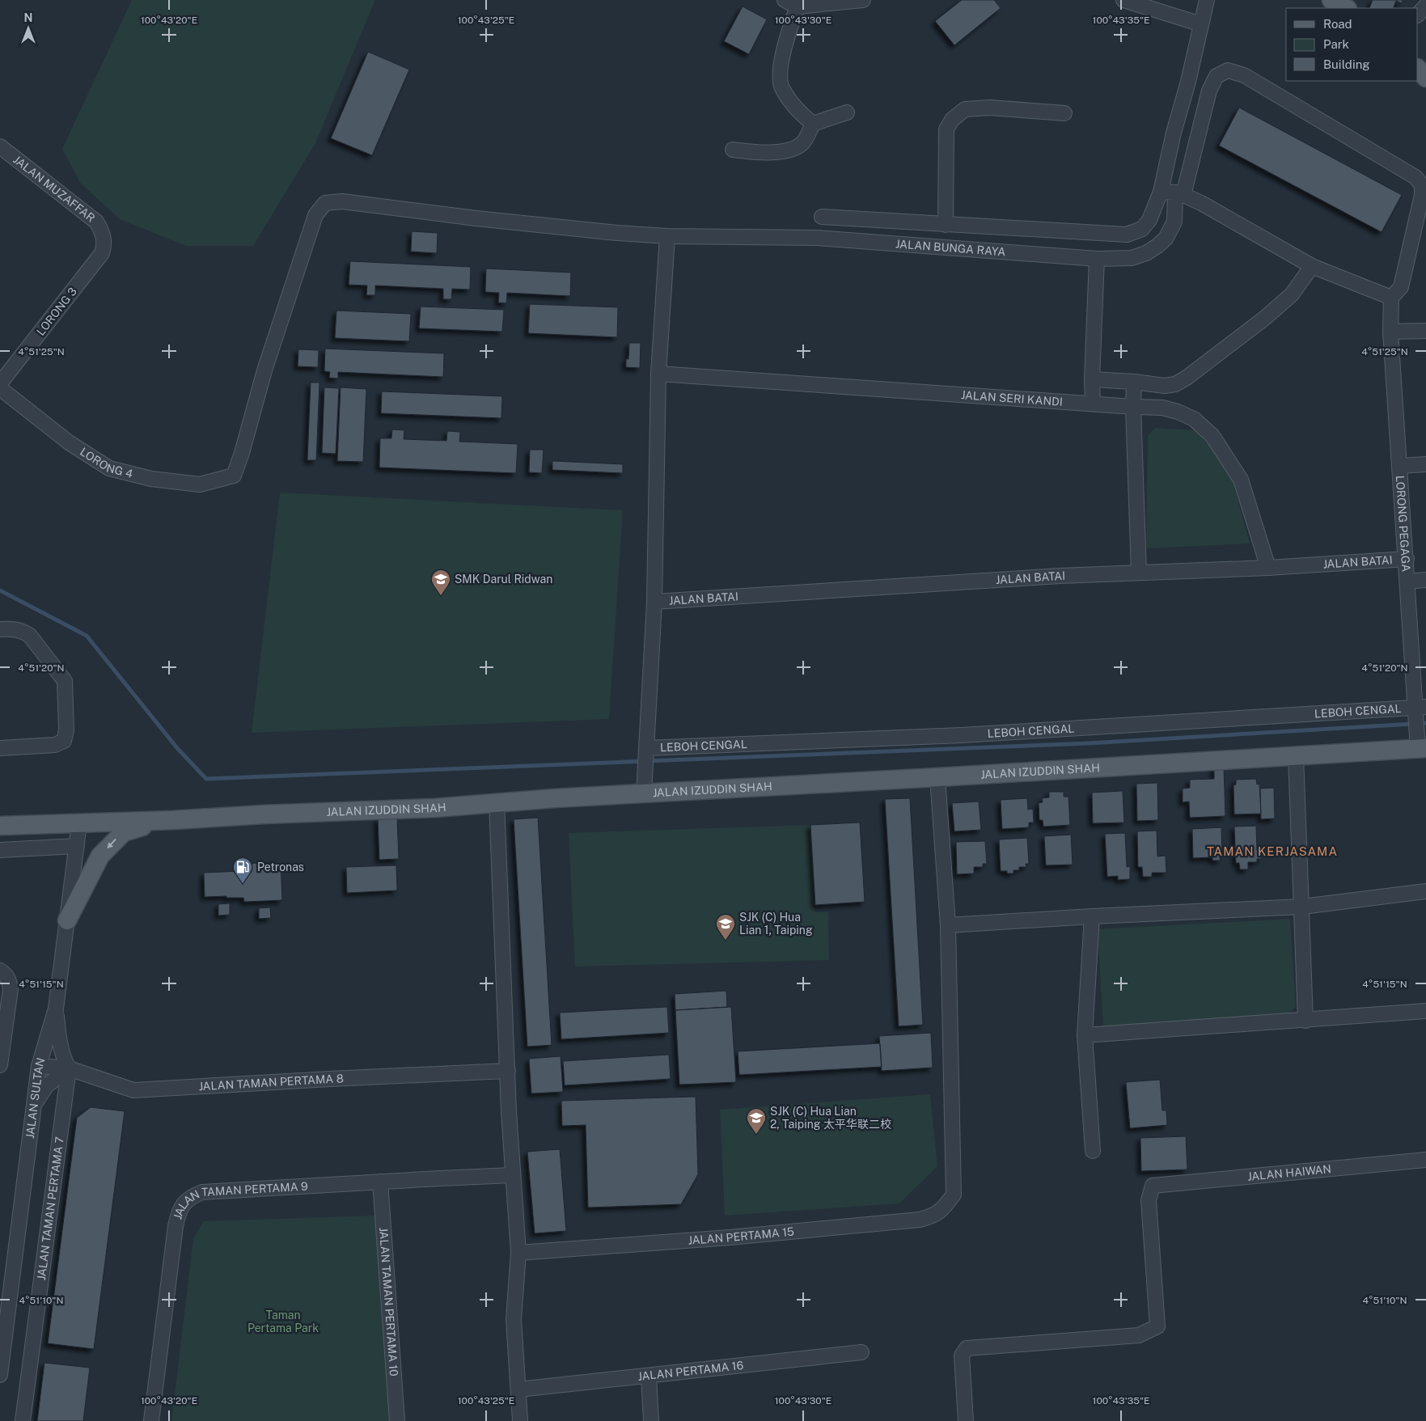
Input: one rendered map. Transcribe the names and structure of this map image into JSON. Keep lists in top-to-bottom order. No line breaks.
{"streets":{"main road":["JALAN IZUDDIN SHAH"],"street":["JALAN MUZAFFAR","JALAN BUNGA RAYA","LORONG 3","JALAN SERI KANDI","LORONG 4","LORONG PEGAGA","JALAN BATAI","LEBOH CENGAL","JALAN TAMAN PERTAMA 8","JALAN SULTAN","JALAN HAIWAN","JALAN TAMAN PERTAMA 9","JALAN TAMAN PERTAMA 7","JALAN PERTAMA 15","JALAN TAMAN PERTAMA 10","JALAN PERTAMA 16"]},"crossings":[["JALAN MUZAFFAR","LORONG 3"],["JALAN BUNGA RAYA","LORONG 4"],["JALAN BUNGA RAYA","LORONG PEGAGA"],["JALAN SERI KANDI","JALAN BATAI"],["LORONG PEGAGA","JALAN BATAI"],["LORONG PEGAGA","LEBOH CENGAL"],["LORONG PEGAGA","JALAN IZUDDIN SHAH"],["JALAN IZUDDIN SHAH","JALAN SULTAN"],["JALAN TAMAN PERTAMA 8","JALAN SULTAN"],["JALAN TAMAN PERTAMA 8","JALAN TAMAN PERTAMA 7"],["JALAN TAMAN PERTAMA 9","JALAN TAMAN PERTAMA 10"]],"districts":["TAMAN KERJASAMA"],"parks":["Taman Pertama Park"],"places":{"school or university":["SMK Darul Ridwan","SJK (C) Hua Lian 1, Taiping","SJK (C) Hua Lian 2, Taiping 太平华联二校"],"fuel station":["Petronas"]},"legend":["Road","Park","Building"],"north":"top","coordinates":["100°43'20\"E","100°43'25\"E","100°43'30\"E","100°43'35\"E","4°51'25\"N","4°51'20\"N","4°51'15\"N","4°51'10\"N"]}
